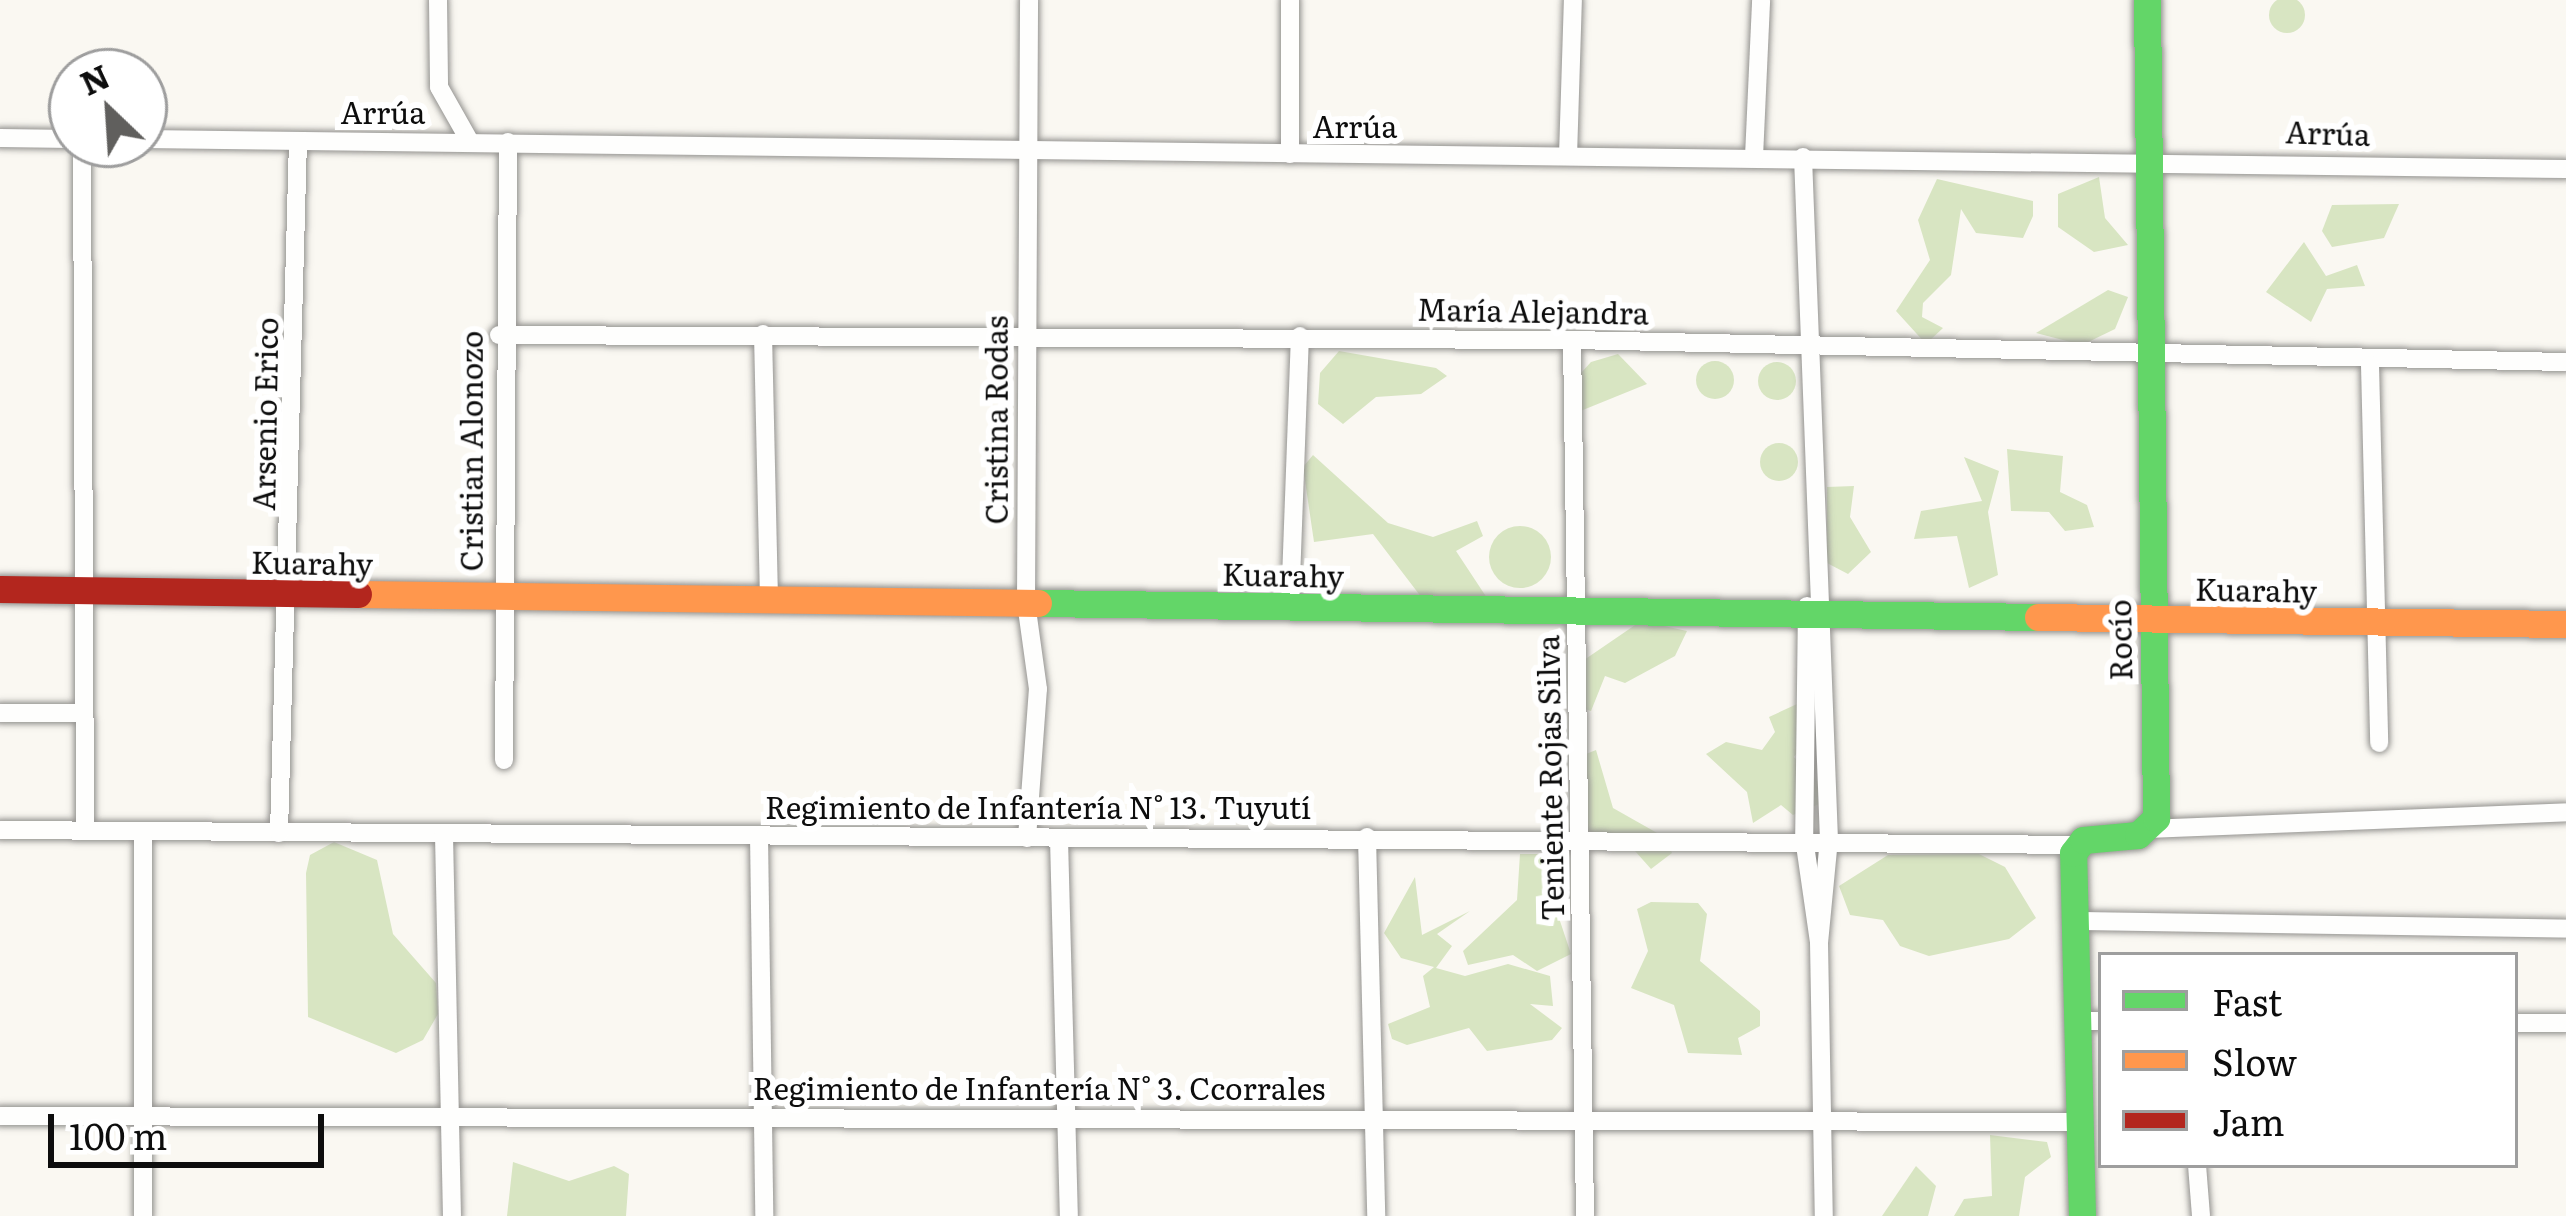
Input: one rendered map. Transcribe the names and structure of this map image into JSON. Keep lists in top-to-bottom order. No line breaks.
{"streets":{"street":["Arrúa","María Alejandra","Arsenio Erico","Cristina Rodas","Cristian Alonozo","Kuarahy","Rocío","Teniente Rojas Silva","Regimiento de Infantería N° 13. Tuyutí","Regimiento de Infantería N° 3. Ccorrales"]},"crossings":[["Arrúa","Arsenio Erico"],["Arrúa","Cristina Rodas"],["Arrúa","Cristian Alonozo"],["Arrúa","Rocío"],["María Alejandra","Cristina Rodas"],["María Alejandra","Cristian Alonozo"],["María Alejandra","Rocío"],["María Alejandra","Teniente Rojas Silva"],["Arsenio Erico","Kuarahy"],["Arsenio Erico","Regimiento de Infantería N° 13. Tuyutí"],["Cristina Rodas","Kuarahy"],["Cristina Rodas","Regimiento de Infantería N° 13. Tuyutí"],["Cristian Alonozo","Kuarahy"],["Kuarahy","Rocío"],["Kuarahy","Teniente Rojas Silva"],["Teniente Rojas Silva","Regimiento de Infantería N° 13. Tuyutí"],["Teniente Rojas Silva","Regimiento de Infantería N° 3. Ccorrales"]],"legend":["Fast","Slow","Jam"],"scale_bar":"100 m","north":"top left"}
